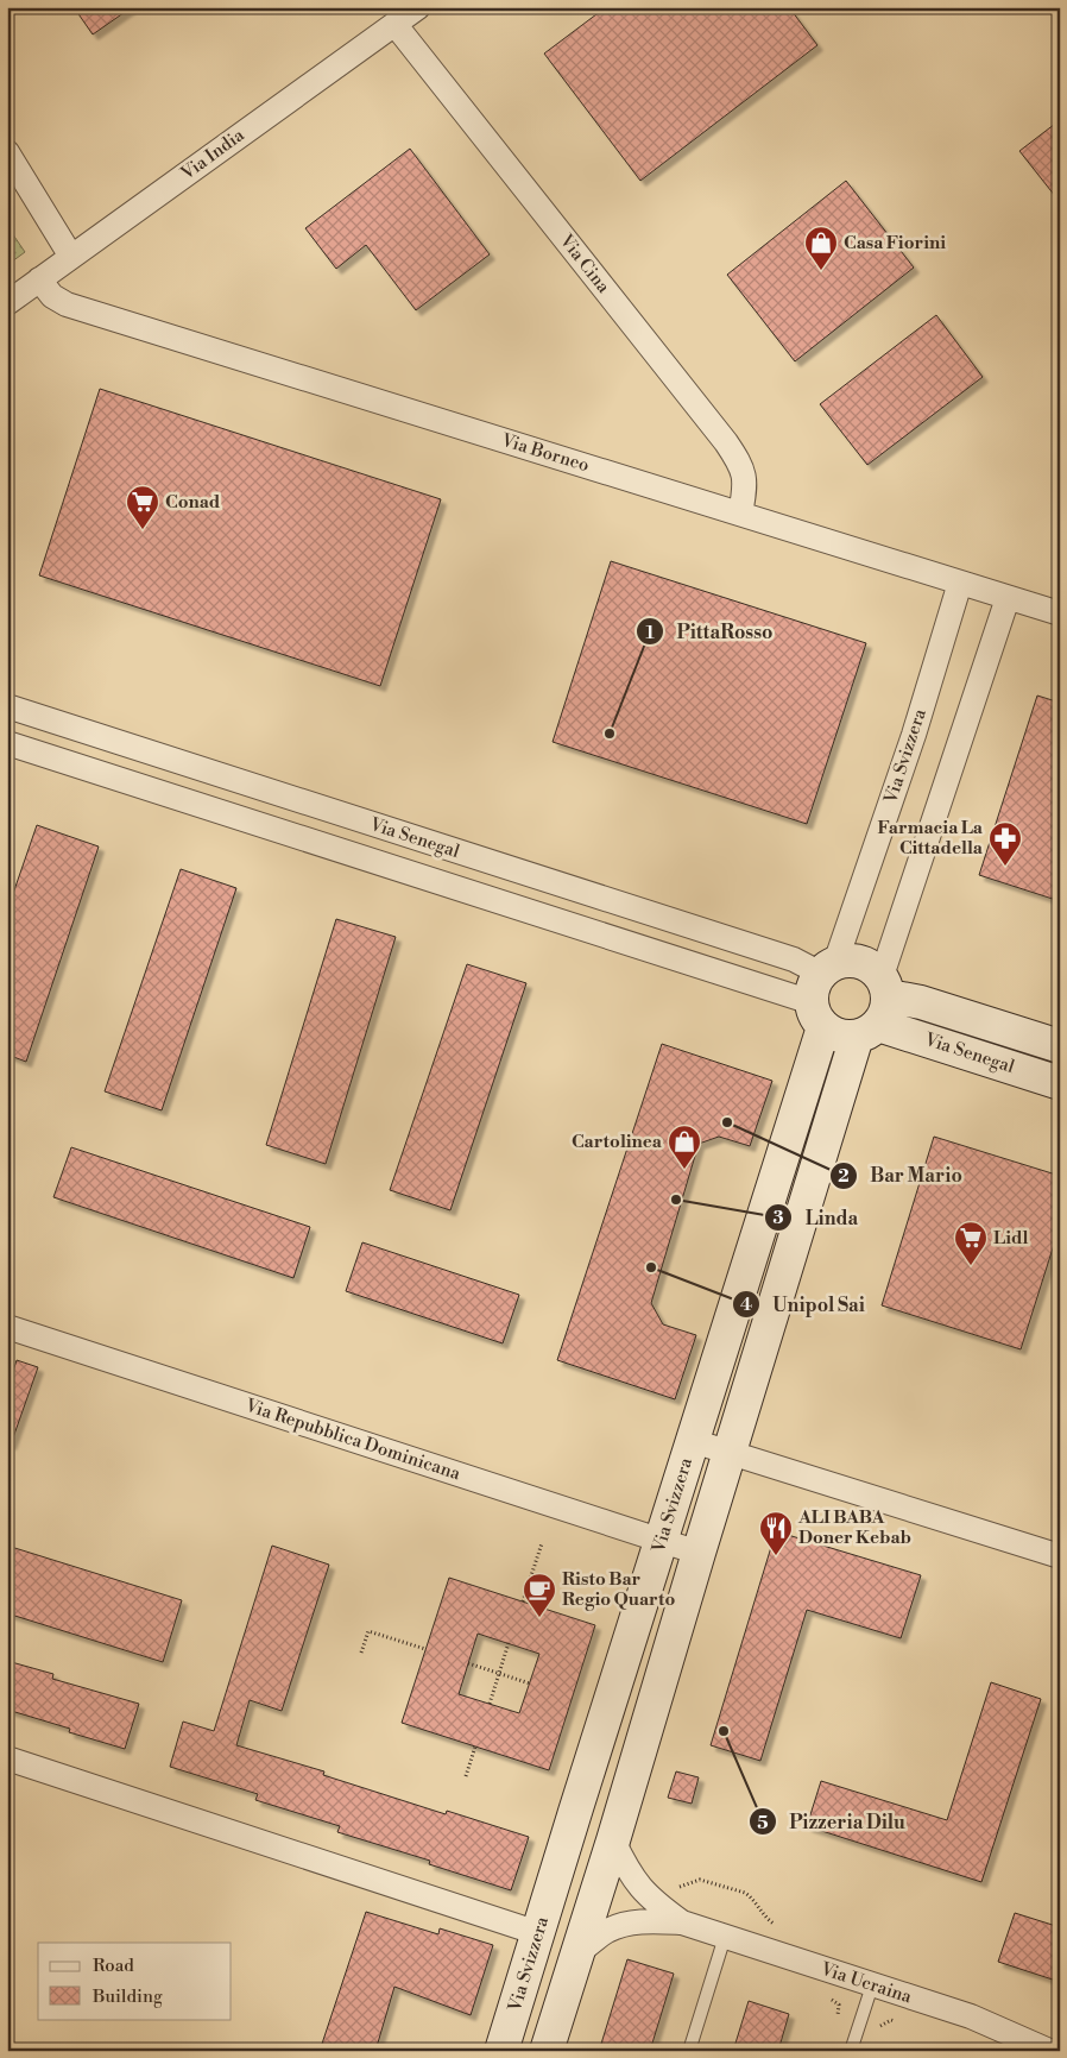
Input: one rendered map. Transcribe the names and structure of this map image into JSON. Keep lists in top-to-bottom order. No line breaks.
{"streets":{"main road":["Via Svizzera","Via Senegal"],"street":["Via India","Via Cina","Via Borneo","Via Repubblica Dominicana","Via Ucraina"]},"crossings":[["Via India","Via Cina"],["Via India","Via Borneo"],["Via Cina","Via Borneo"],["Via Borneo","Via Svizzera"],["Via Svizzera","Via Senegal"],["Via Svizzera","Via Repubblica Dominicana"],["Via Svizzera","Via Ucraina"]],"places":{"shop":["Casa Fiorini","Cartolinea"],"supermarket":["Conad","Lidl"],"other":["PittaRosso","Bar Mario","Linda","Unipol Sai","Pizzeria Dilu"],"pharmacy":["Farmacia La Cittadella"],"restaurant":["ALI BABA Doner Kebab"],"cafe":["Risto Bar Regio Quarto"]},"legend":["Road","Building"]}
